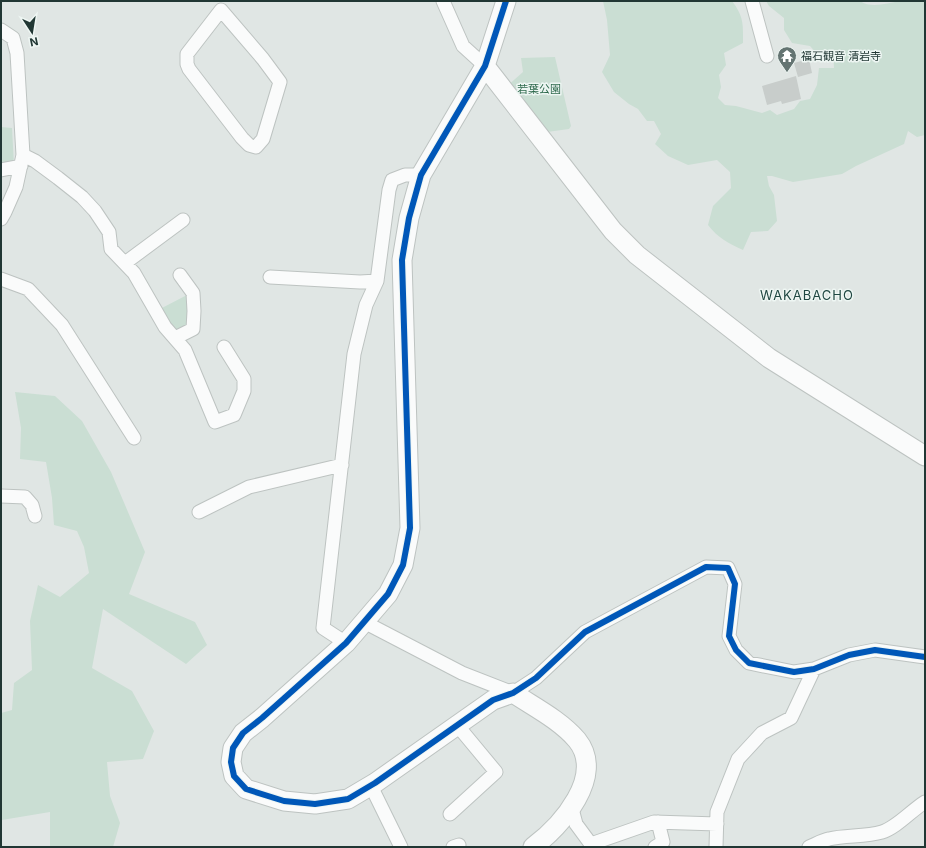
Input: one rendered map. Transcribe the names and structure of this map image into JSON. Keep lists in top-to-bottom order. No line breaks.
{"districts":["WAKABACHO"],"parks":["若葉公園"],"places":{"temple":["福石観音 清岩寺"]},"north":"bottom"}
